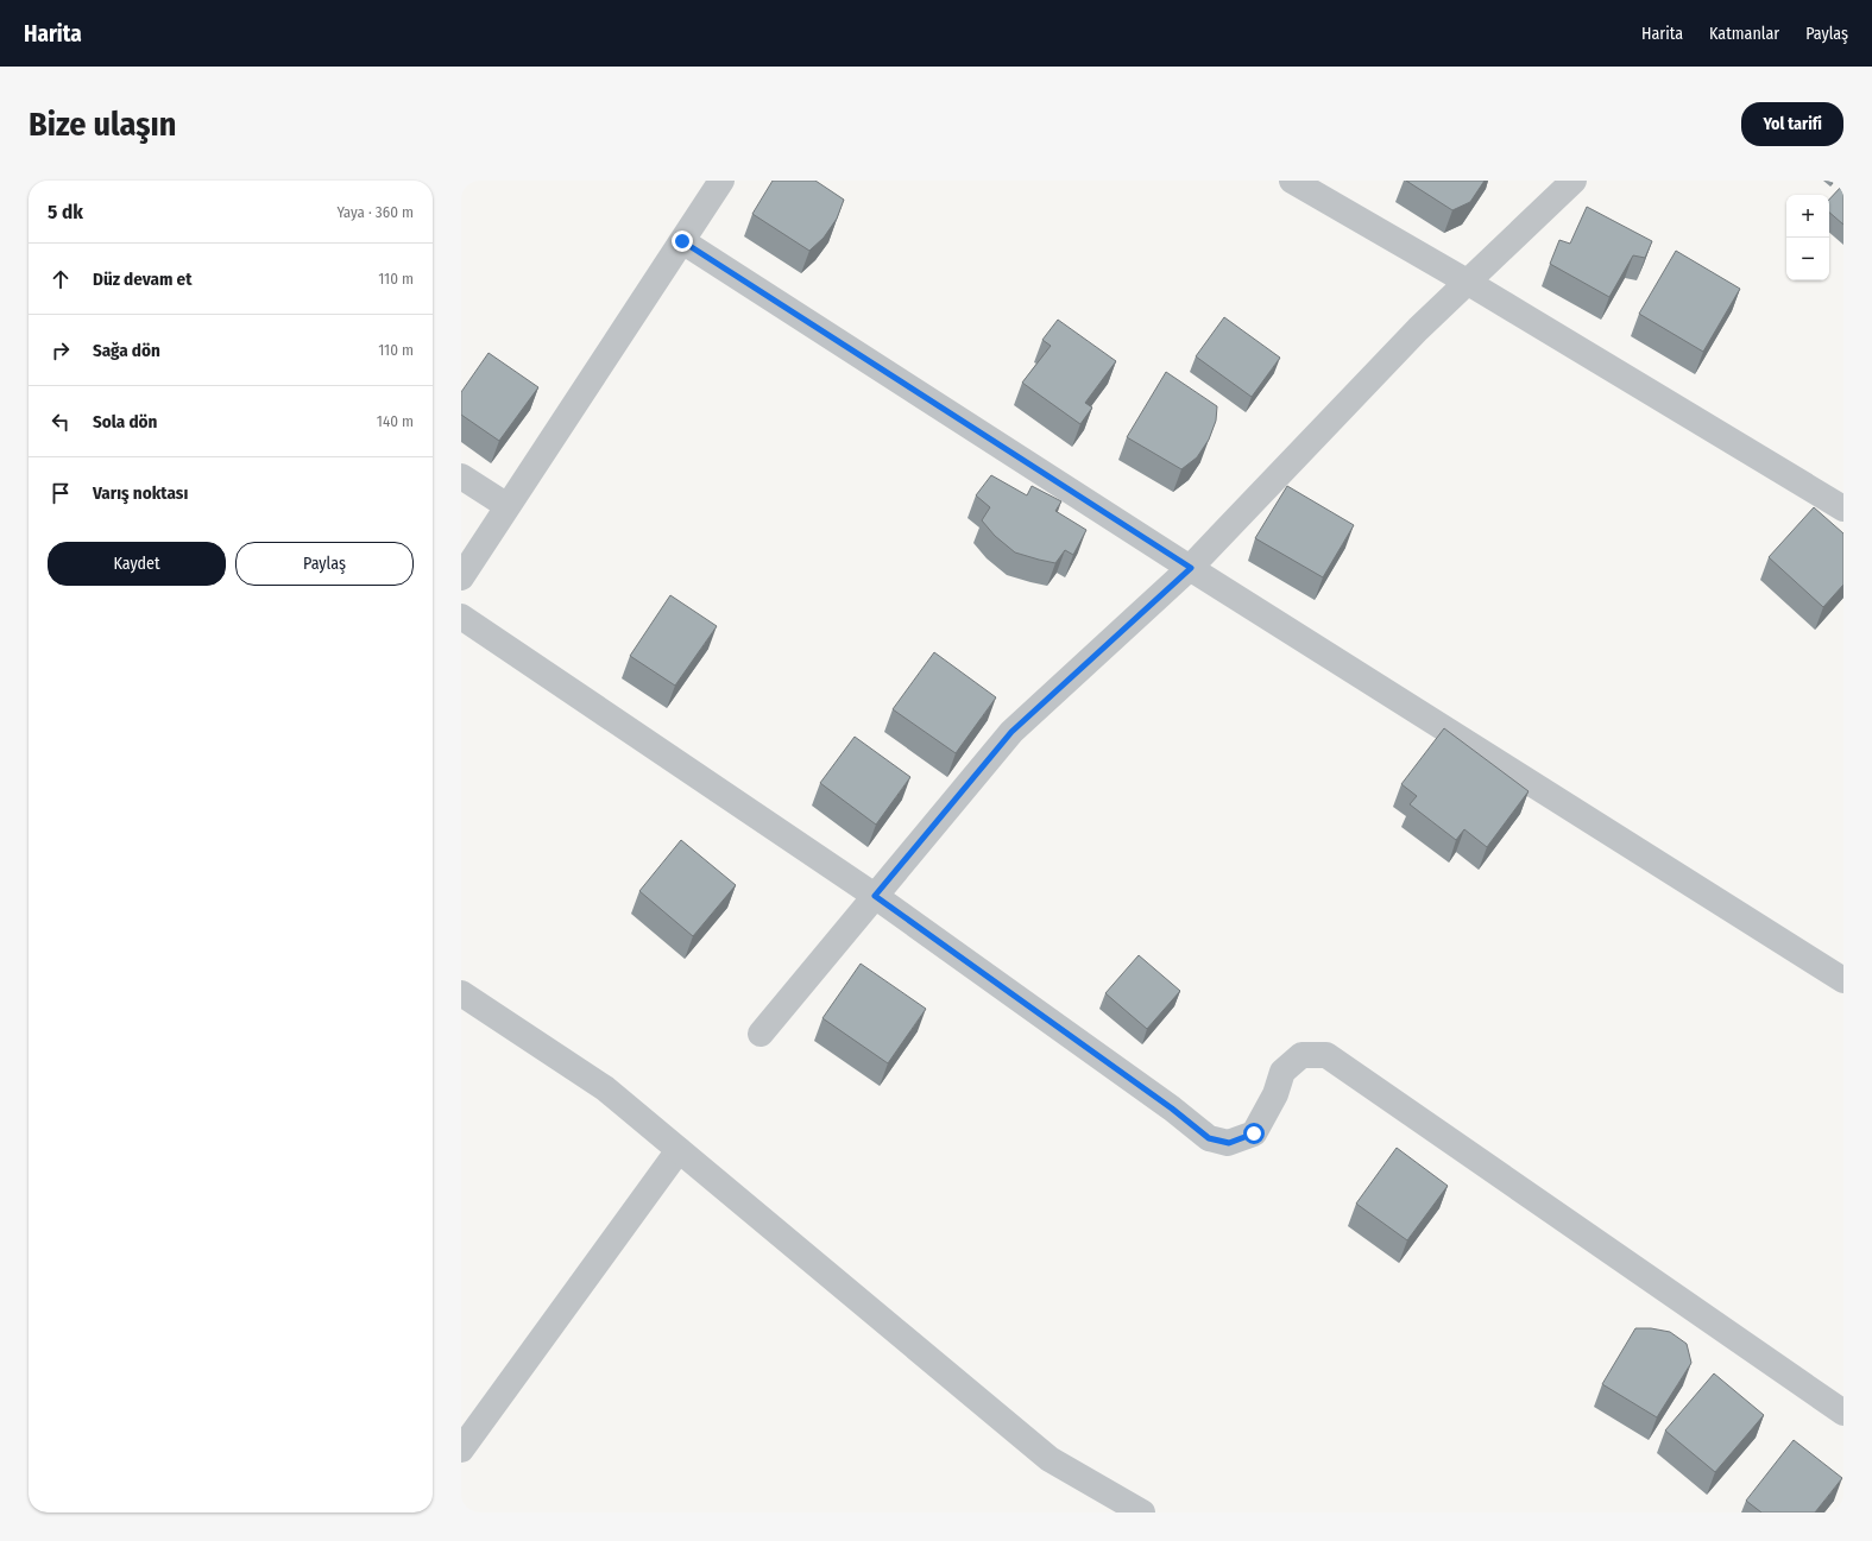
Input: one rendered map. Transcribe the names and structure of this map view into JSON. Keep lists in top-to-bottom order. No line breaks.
{"page":{"header":"Harita","nav":["Harita","Katmanlar","Paylaş"],"buttons":["Yol tarifi",["Kaydet","Paylaş"]],"title":"Bize ulaşın","heading":["5 dk","Yaya · 360 m"],"map_buttons":["+","−"],"list":[["Düz devam et","110 m"],["Sağa dön","110 m"],["Sola dön","140 m"],"Varış noktası"]}}
